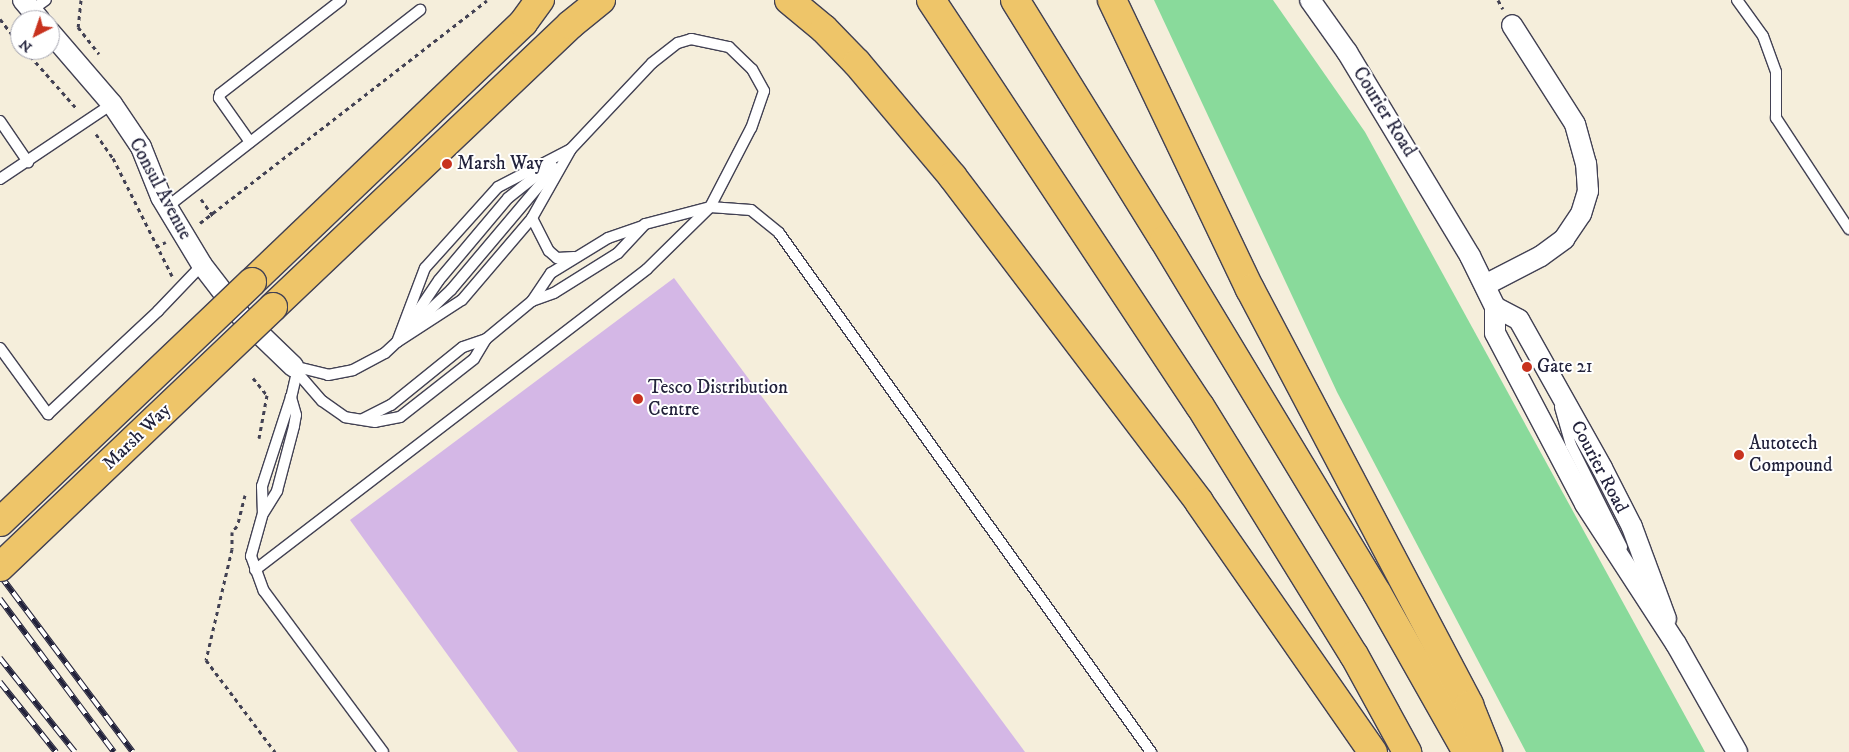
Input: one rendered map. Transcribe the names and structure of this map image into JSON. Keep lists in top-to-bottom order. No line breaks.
{"streets":{"main road":["Marsh Way"],"street":["Courier Road","Consul Avenue"]},"places":["Marsh Way","Gate 21","Tesco Distribution Centre","Autotech Compound"],"north":"bottom left"}
